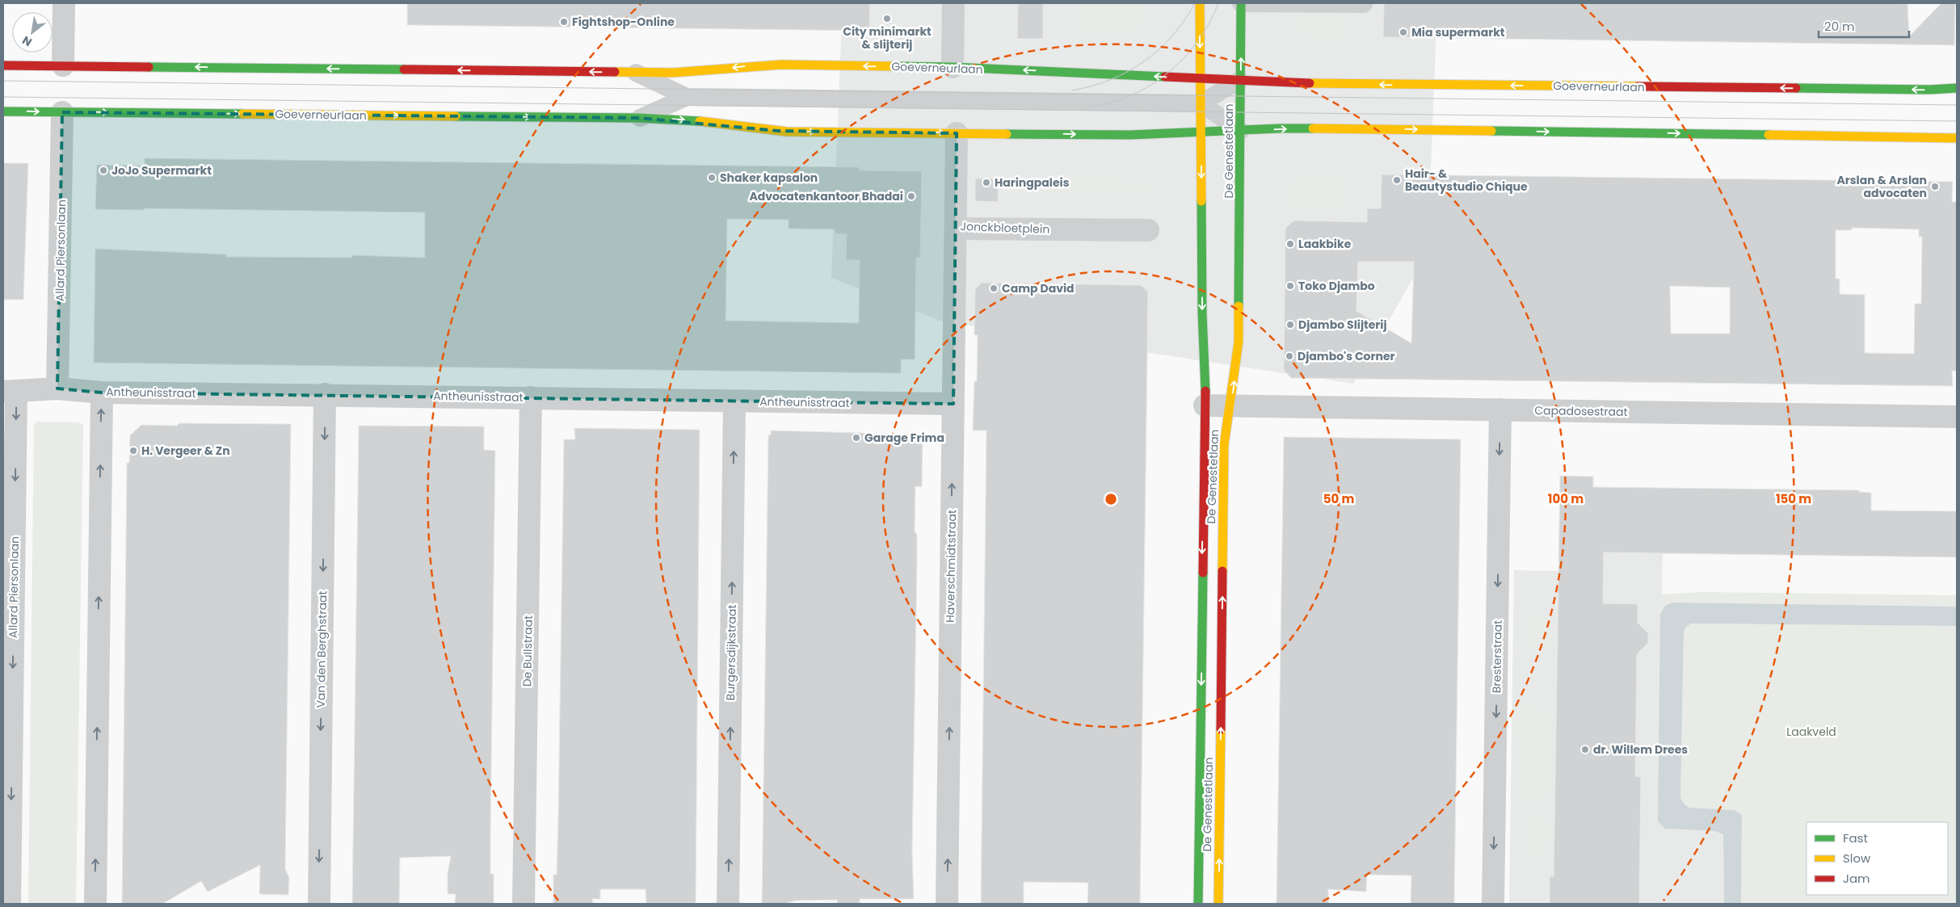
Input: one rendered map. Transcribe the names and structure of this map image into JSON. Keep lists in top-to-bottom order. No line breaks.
{"streets":{"street":["Goeverneurlaan","De Genestetlaan","Jonckbloetplein","Allard Piersonlaan","Antheunisstraat","Capadosestraat","Haverschmidtstraat","Van den Berghstraat","De Bullstraat","Burgersdijkstraat","Bresterstraat"]},"crossings":[["Goeverneurlaan","De Genestetlaan"],["Goeverneurlaan","Jonckbloetplein"],["Goeverneurlaan","Allard Piersonlaan"],["De Genestetlaan","Capadosestraat"],["Jonckbloetplein","Haverschmidtstraat"],["Allard Piersonlaan","Antheunisstraat"],["Antheunisstraat","Haverschmidtstraat"],["Antheunisstraat","Van den Berghstraat"],["Antheunisstraat","De Bullstraat"],["Antheunisstraat","Burgersdijkstraat"],["Capadosestraat","Bresterstraat"]],"one_way":["Haverschmidtstraat","Van den Berghstraat","Burgersdijkstraat","Bresterstraat"],"parks":["Laakveld"],"places":["City minimarkt & slijterij","Fightshop-Online","Mia supermarkt","JoJo Supermarkt","Shaker kapsalon","Hair- & Beautystudio Chique","Haringpaleis","Arslan & Arslan advocaten","Advocatenkantoor Bhadai","Laakbike","Toko Djambo","Camp David","Djambo Slijterij","Djambo's Corner","Garage Frima","H. Vergeer & Zn","dr. Willem Drees"],"legend":["Fast","Slow","Jam"],"scale_bar":"20 m","north":"bottom left","rings":["50 m","100 m","150 m"]}
